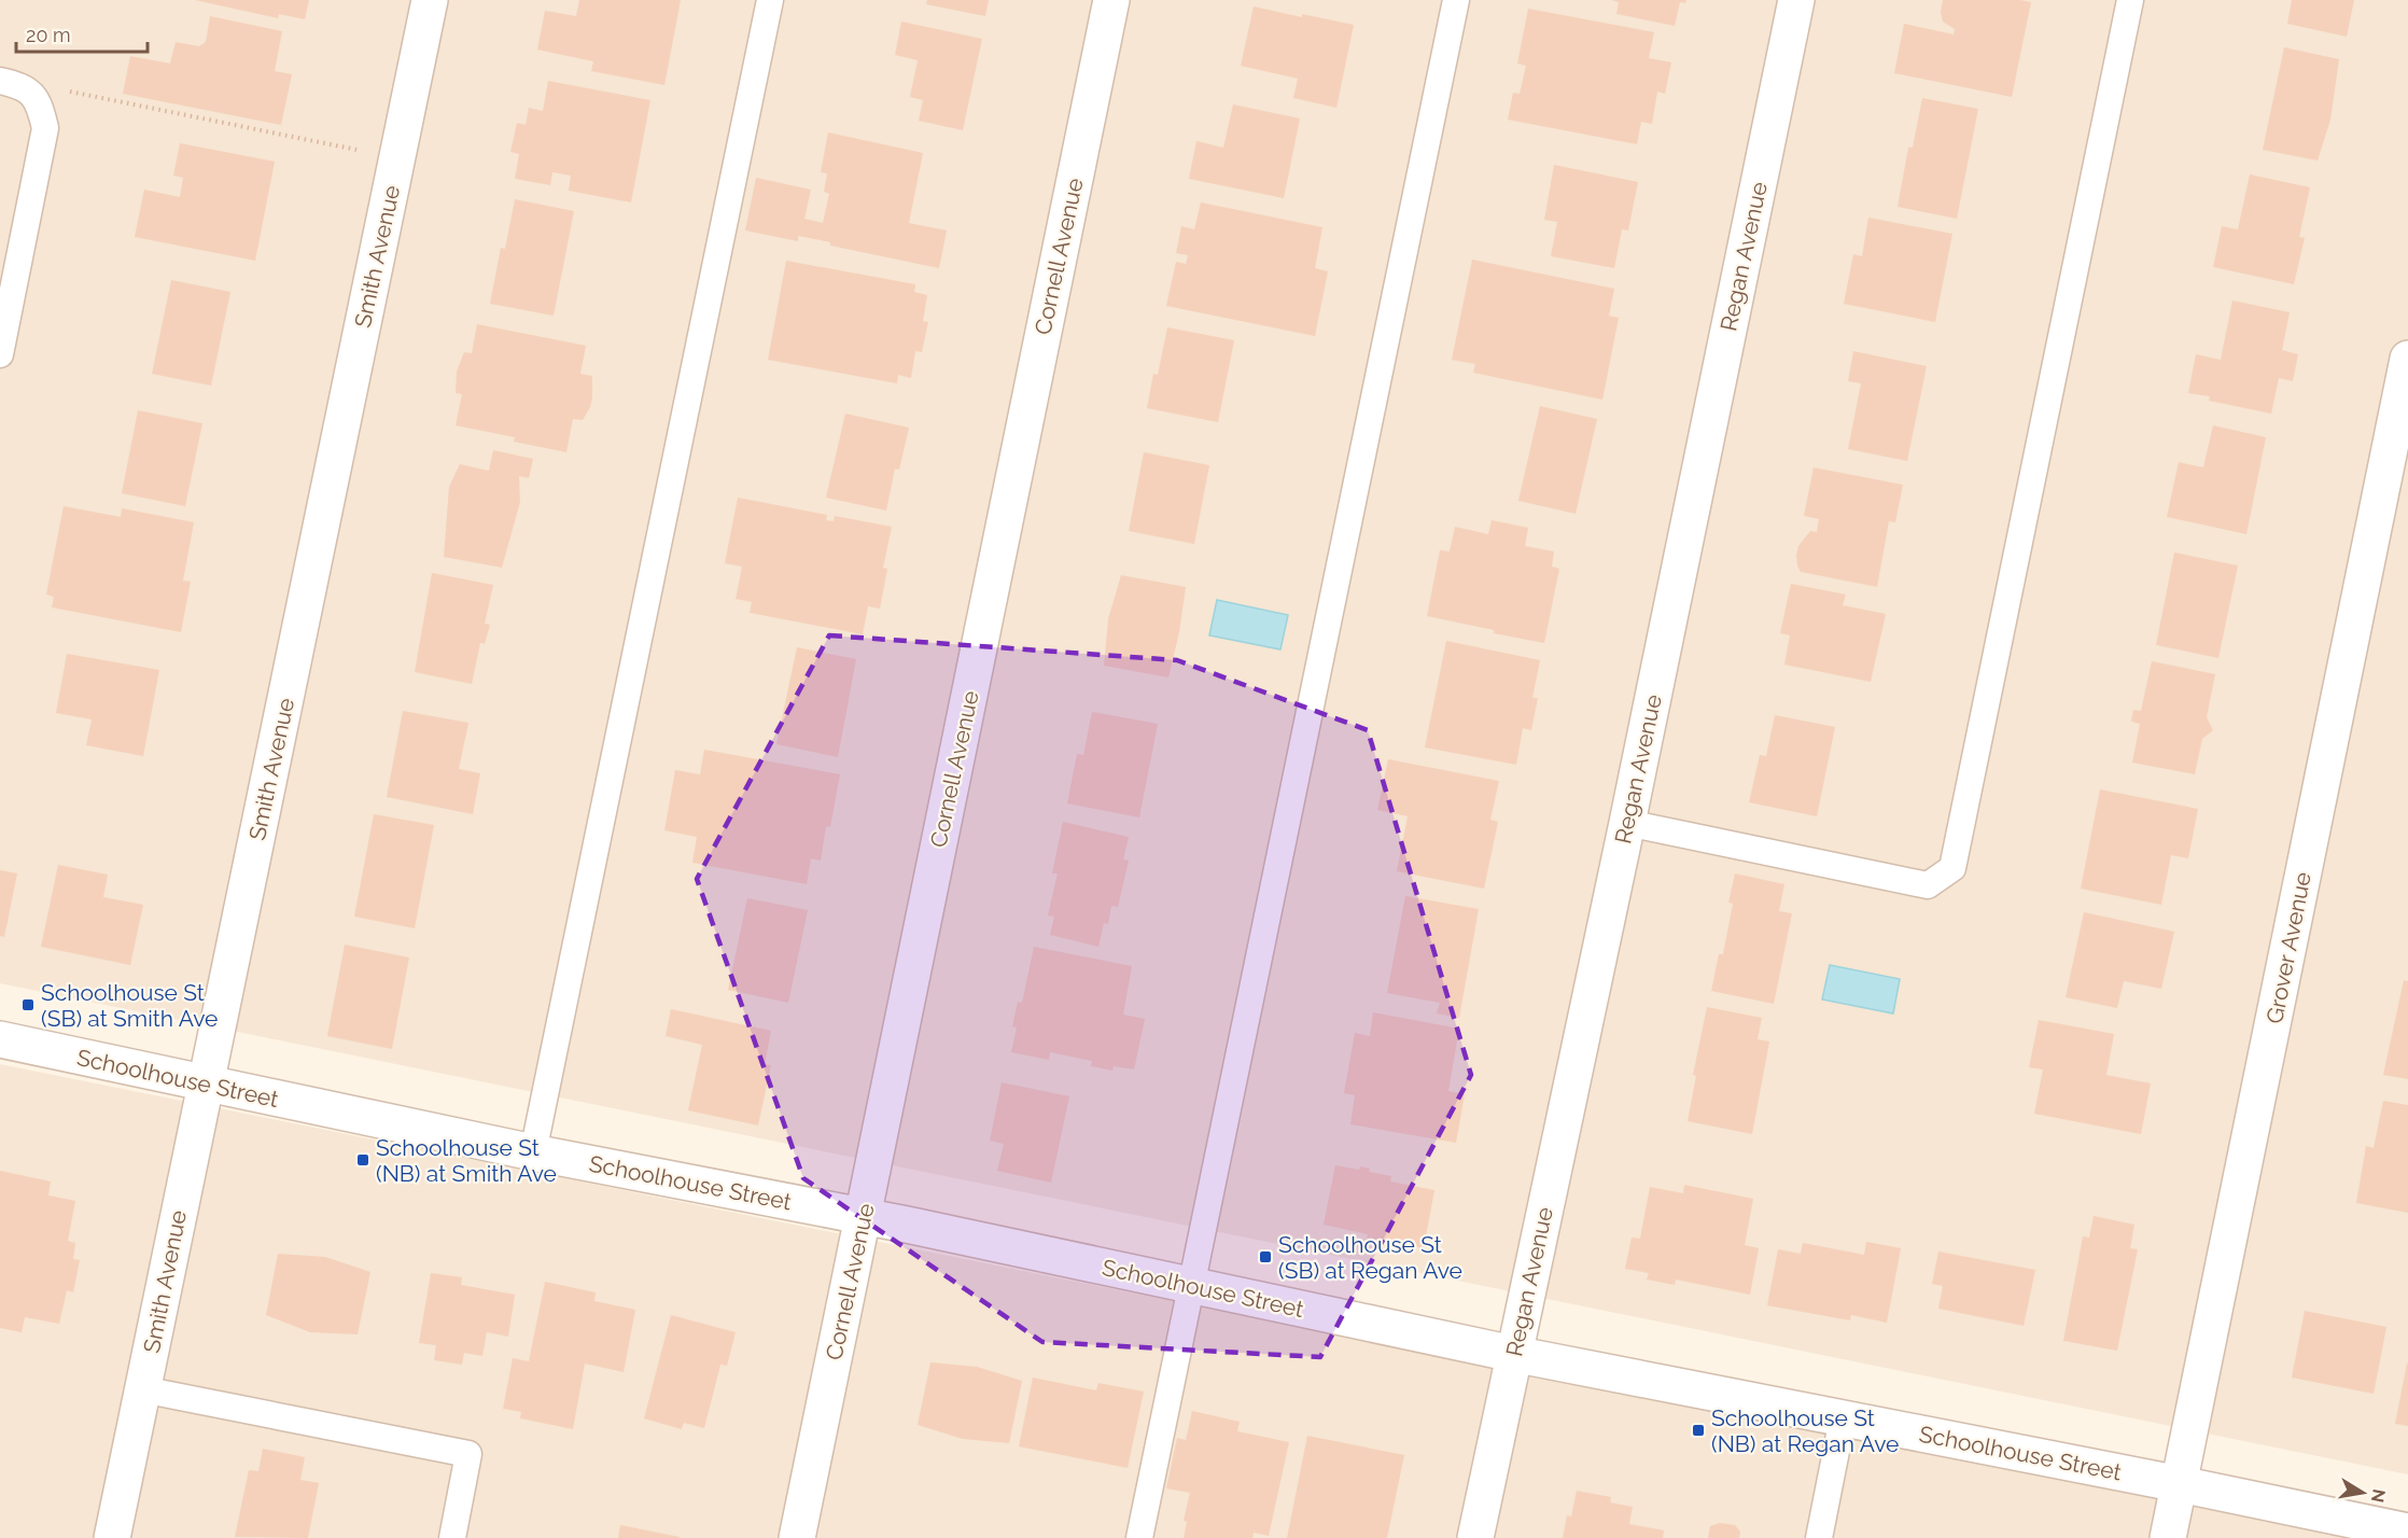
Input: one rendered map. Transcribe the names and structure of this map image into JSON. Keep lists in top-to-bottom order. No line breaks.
{"streets":{"street":["Smith Avenue","Cornell Avenue","Regan Avenue","Grover Avenue","Schoolhouse Street"]},"crossings":[["Smith Avenue","Schoolhouse Street"],["Cornell Avenue","Schoolhouse Street"],["Regan Avenue","Schoolhouse Street"],["Grover Avenue","Schoolhouse Street"]],"places":{"transit":["Schoolhouse St (SB) at Smith Ave","Schoolhouse St (NB) at Smith Ave","Schoolhouse St (SB) at Regan Ave","Schoolhouse St (NB) at Regan Ave"]},"scale_bar":"20 m","north":"right"}
